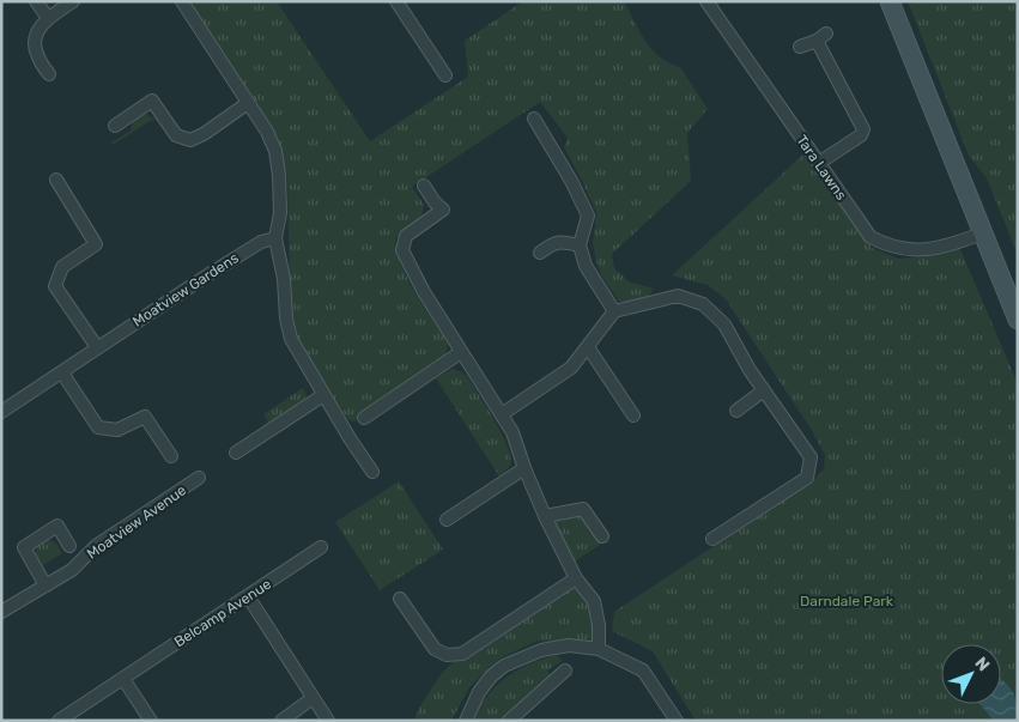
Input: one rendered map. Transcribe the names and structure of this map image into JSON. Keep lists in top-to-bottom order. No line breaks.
{"streets":{"street":["Tara Lawns","Moatview Gardens","Moatview Avenue","Belcamp Avenue"]},"parks":["Darndale Park"],"north":"top right"}
